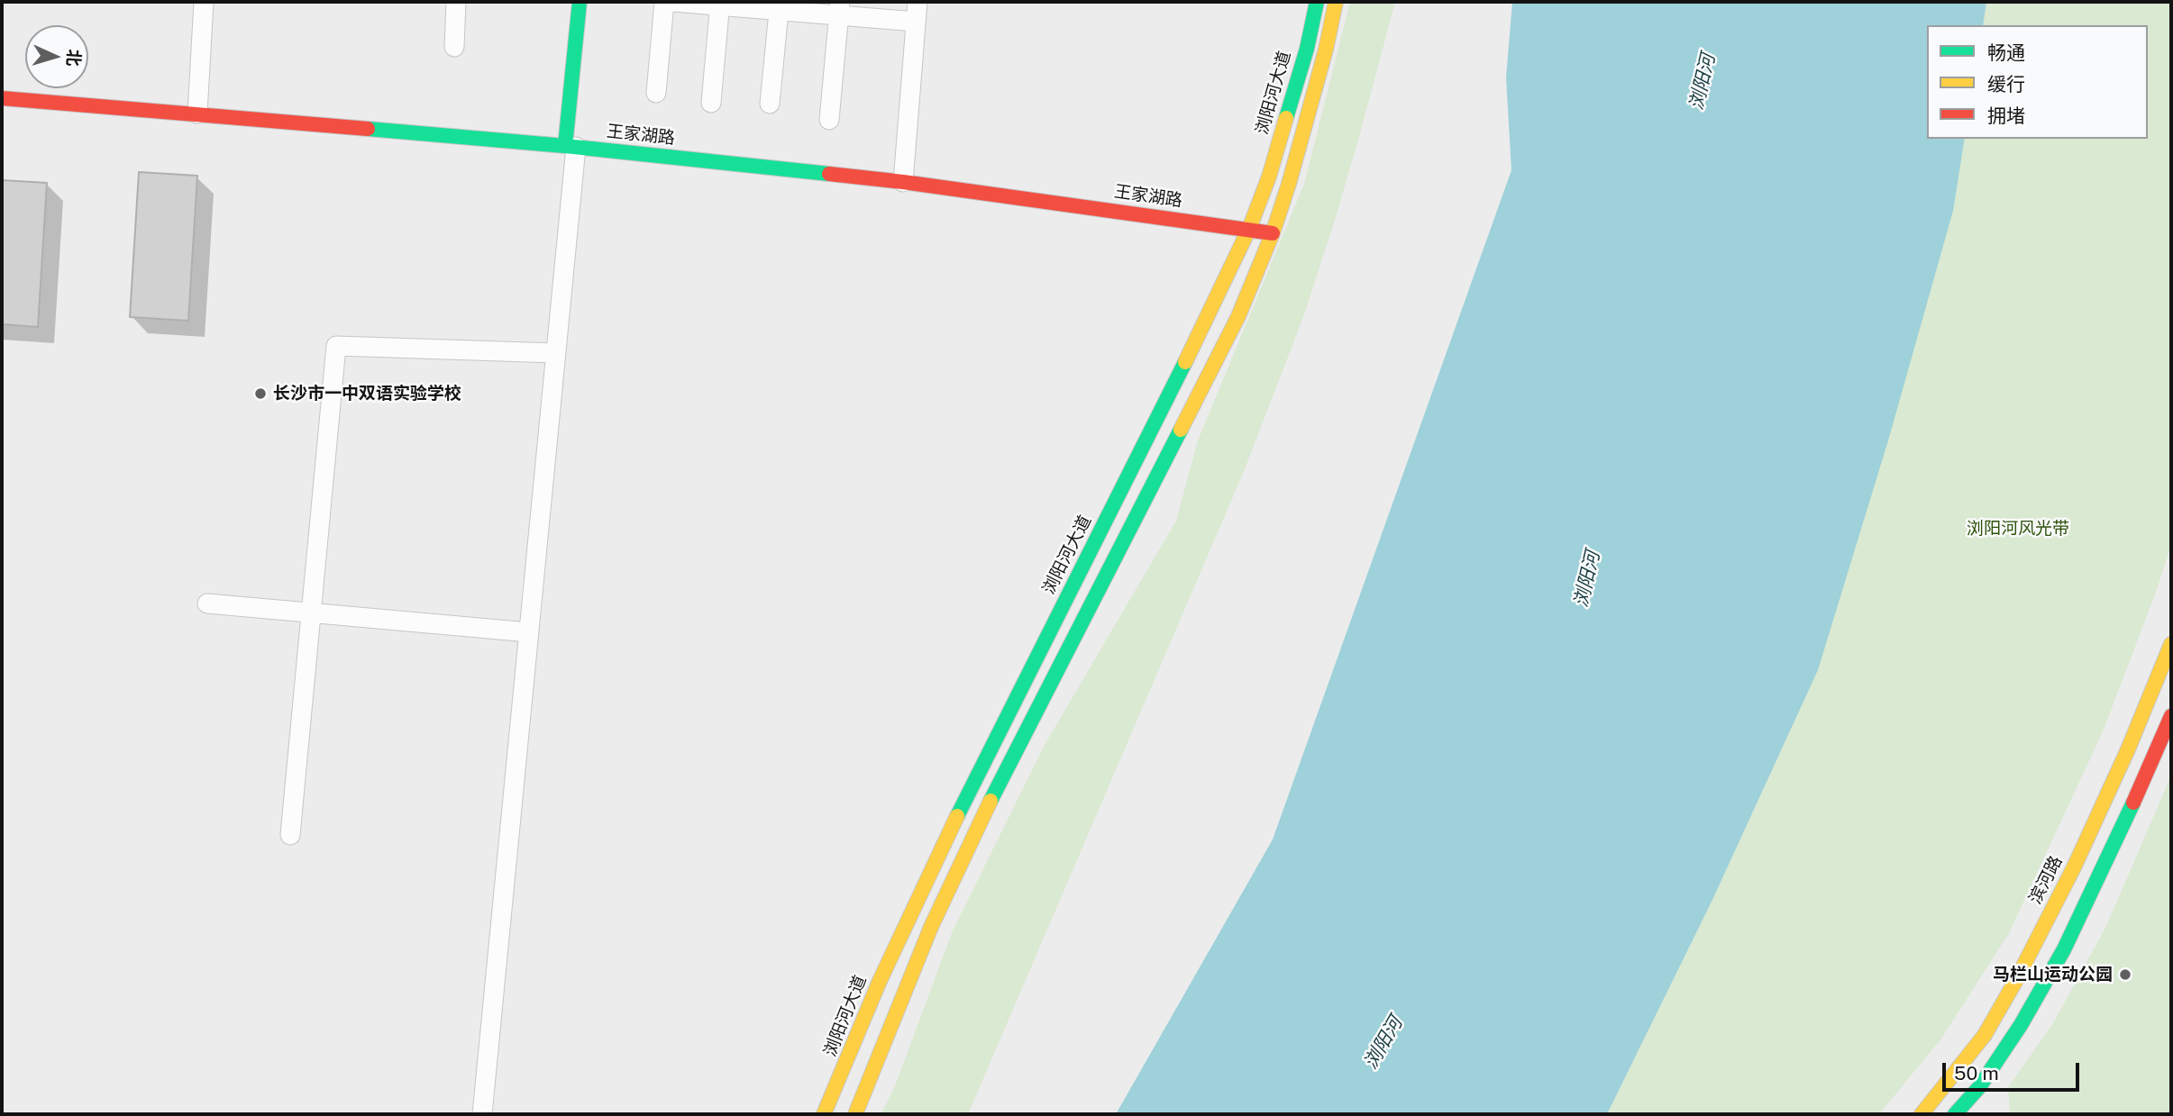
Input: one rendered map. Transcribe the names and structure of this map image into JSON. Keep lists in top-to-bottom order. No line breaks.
{"streets":{"main road":["浏阳河大道","王家湖路","滨河路"]},"crossings":[["浏阳河大道","王家湖路"]],"water":["浏阳河"],"parks":["浏阳河风光带"],"places":["长沙市一中双语实验学校","马栏山运动公园"],"legend":["畅通","缓行","拥堵"],"scale_bar":"50 m","north":"right"}
